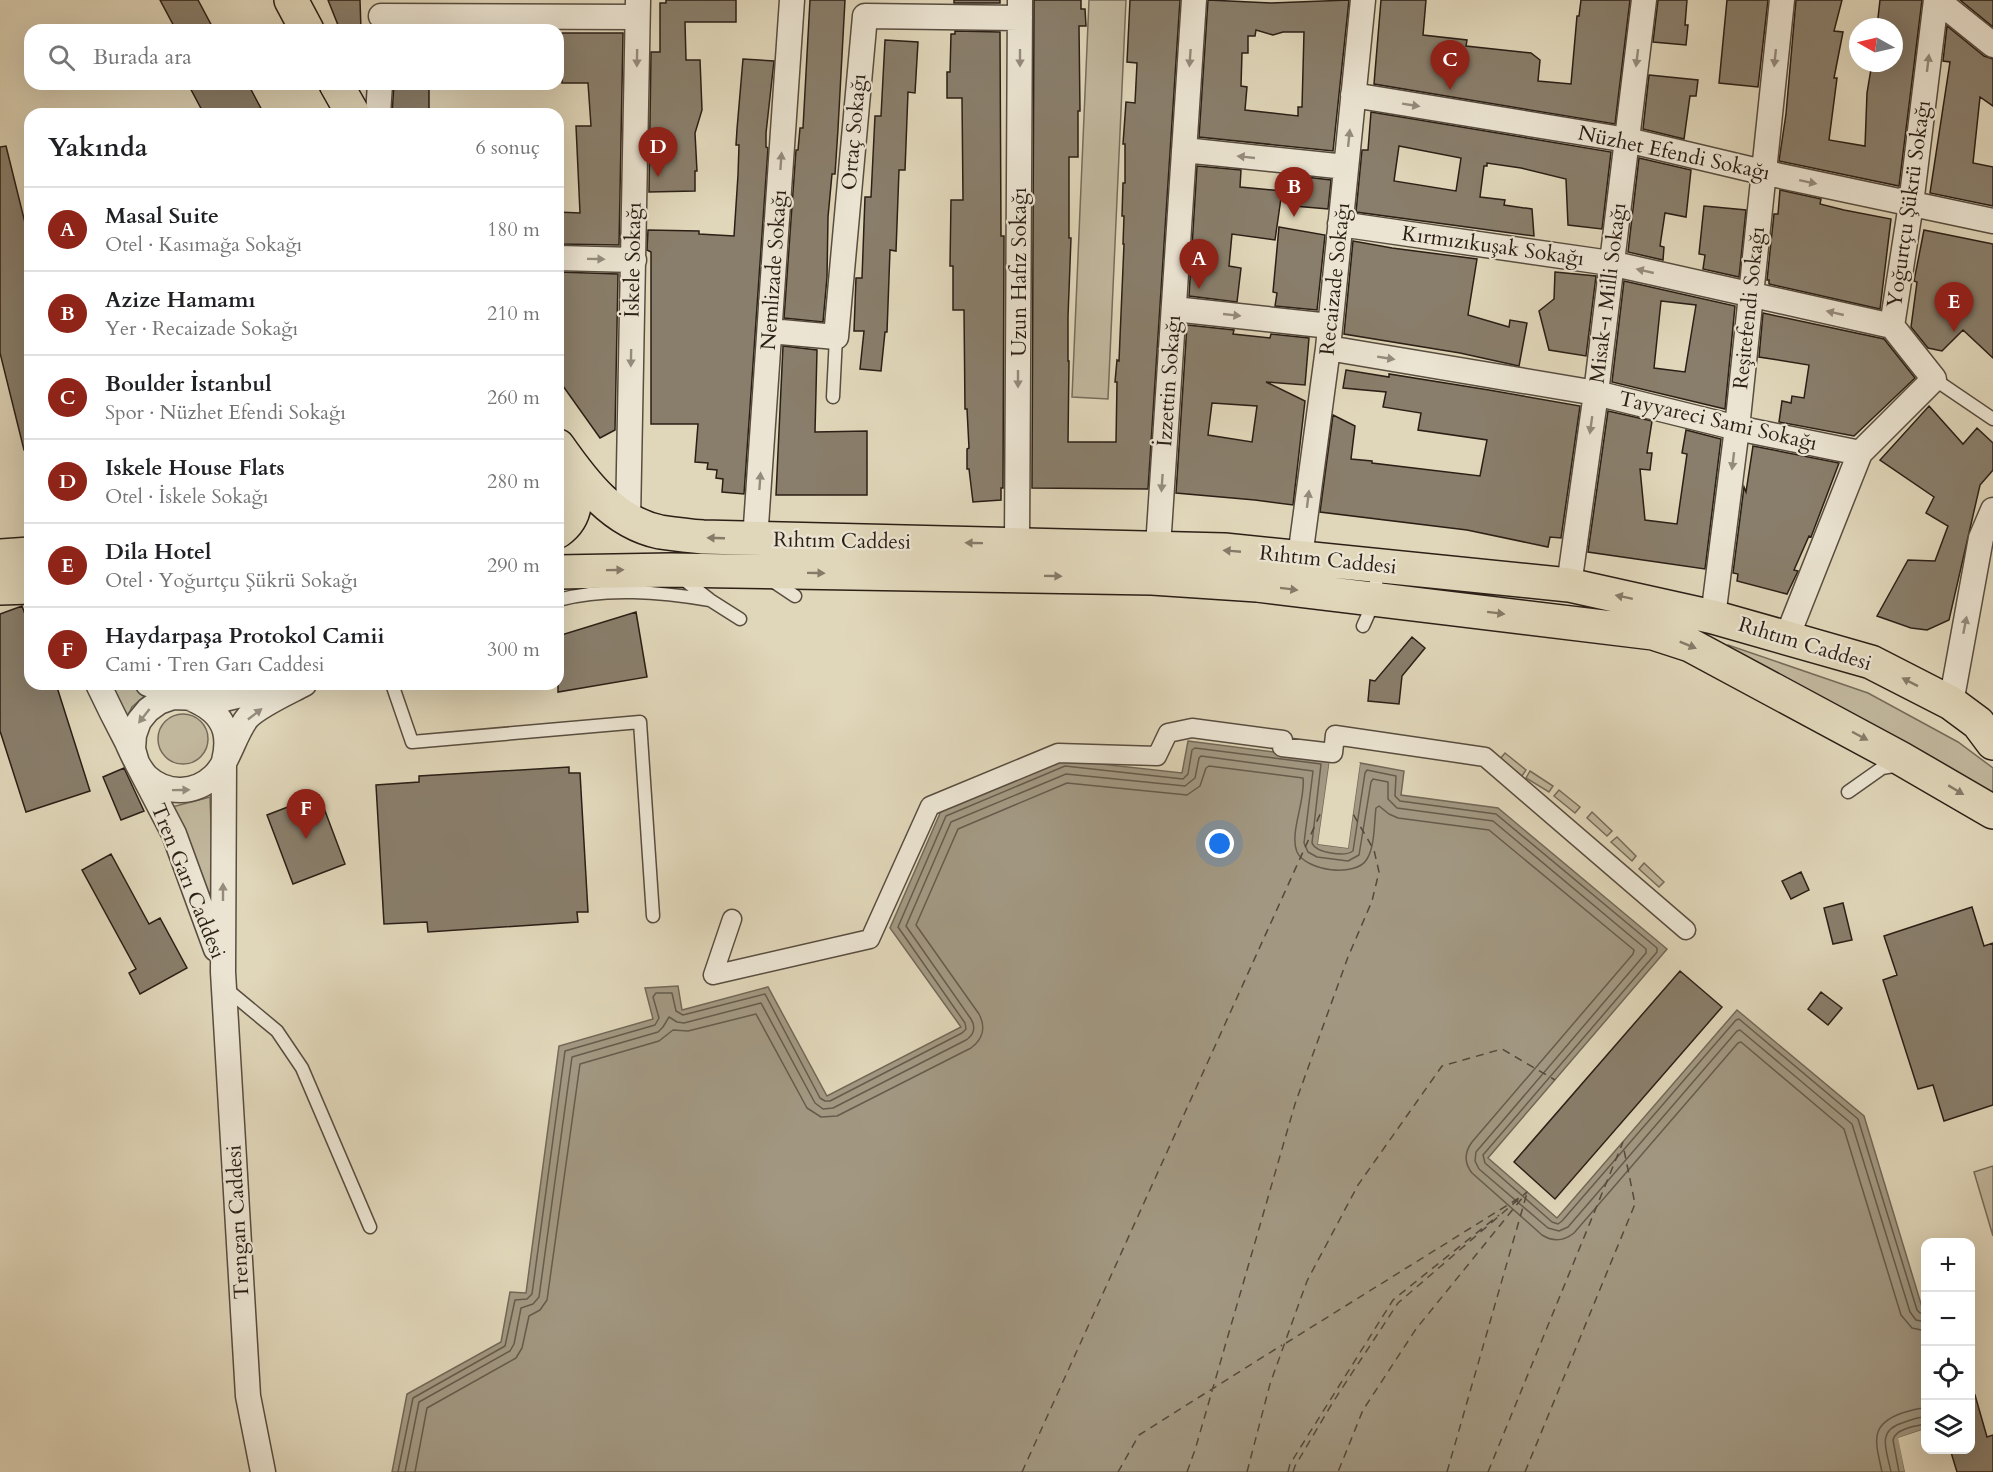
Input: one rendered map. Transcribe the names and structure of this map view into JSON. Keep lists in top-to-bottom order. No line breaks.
{"streets":{"main road":["Rıhtım Caddesi"],"street":["Ortaç Sokağı","Nüzhet Efendi Sokağı","Yoğurtçu Şükrü Sokağı","Kırmızıkuşak Sokağı","İskele Sokağı","Nemlizade Sokağı","Uzun Hafız Sokağı","Recaizade Sokağı","Misak-ı Milli Sokağı","Reşitefendi Sokağı","İzzettin Sokağı","Tayyareci Sami Sokağı","Tren Garı Caddesi","Trengarı Caddesi"]},"crossings":[["Ortaç Sokağı","Uzun Hafız Sokağı"],["Nüzhet Efendi Sokağı","Yoğurtçu Şükrü Sokağı"],["Nüzhet Efendi Sokağı","Recaizade Sokağı"],["Nüzhet Efendi Sokağı","Misak-ı Milli Sokağı"],["Nüzhet Efendi Sokağı","Reşitefendi Sokağı"],["Yoğurtçu Şükrü Sokağı","Kırmızıkuşak Sokağı"],["Kırmızıkuşak Sokağı","Recaizade Sokağı"],["Kırmızıkuşak Sokağı","Misak-ı Milli Sokağı"],["Kırmızıkuşak Sokağı","Reşitefendi Sokağı"],["İskele Sokağı","Rıhtım Caddesi"],["Nemlizade Sokağı","Rıhtım Caddesi"],["Uzun Hafız Sokağı","Rıhtım Caddesi"],["Recaizade Sokağı","Tayyareci Sami Sokağı"],["Recaizade Sokağı","Rıhtım Caddesi"],["Misak-ı Milli Sokağı","Tayyareci Sami Sokağı"],["Misak-ı Milli Sokağı","Rıhtım Caddesi"],["Reşitefendi Sokağı","Tayyareci Sami Sokağı"],["Reşitefendi Sokağı","Rıhtım Caddesi"],["İzzettin Sokağı","Tayyareci Sami Sokağı"],["İzzettin Sokağı","Rıhtım Caddesi"],["Tren Garı Caddesi","Trengarı Caddesi"]],"one_way":["Nüzhet Efendi Sokağı","Yoğurtçu Şükrü Sokağı","Kırmızıkuşak Sokağı","İskele Sokağı","Nemlizade Sokağı","Uzun Hafız Sokağı","Recaizade Sokağı","Misak-ı Milli Sokağı","İzzettin Sokağı"],"north":"left","page":{"search":"Burada ara","pins":["C","D","B","A","E","F"],"heading":["Yakında","6 sonuç"],"list":[{"mark":"A","name":"Masal Suite","note":"Otel · Kasımağa Sokağı","value":"180 m"},{"mark":"B","name":"Azize Hamamı","note":"Yer · Recaizade Sokağı","value":"210 m"},{"mark":"C","name":"Boulder İstanbul","note":"Spor · Nüzhet Efendi Sokağı","value":"260 m"},{"mark":"D","name":"Iskele House Flats","note":"Otel · İskele Sokağı","value":"280 m"},{"mark":"E","name":"Dila Hotel","note":"Otel · Yoğurtçu Şükrü Sokağı","value":"290 m"},{"mark":"F","name":"Haydarpaşa Protokol Camii","note":"Cami · Tren Garı Caddesi","value":"300 m"}],"map_buttons":["+","−"]}}
